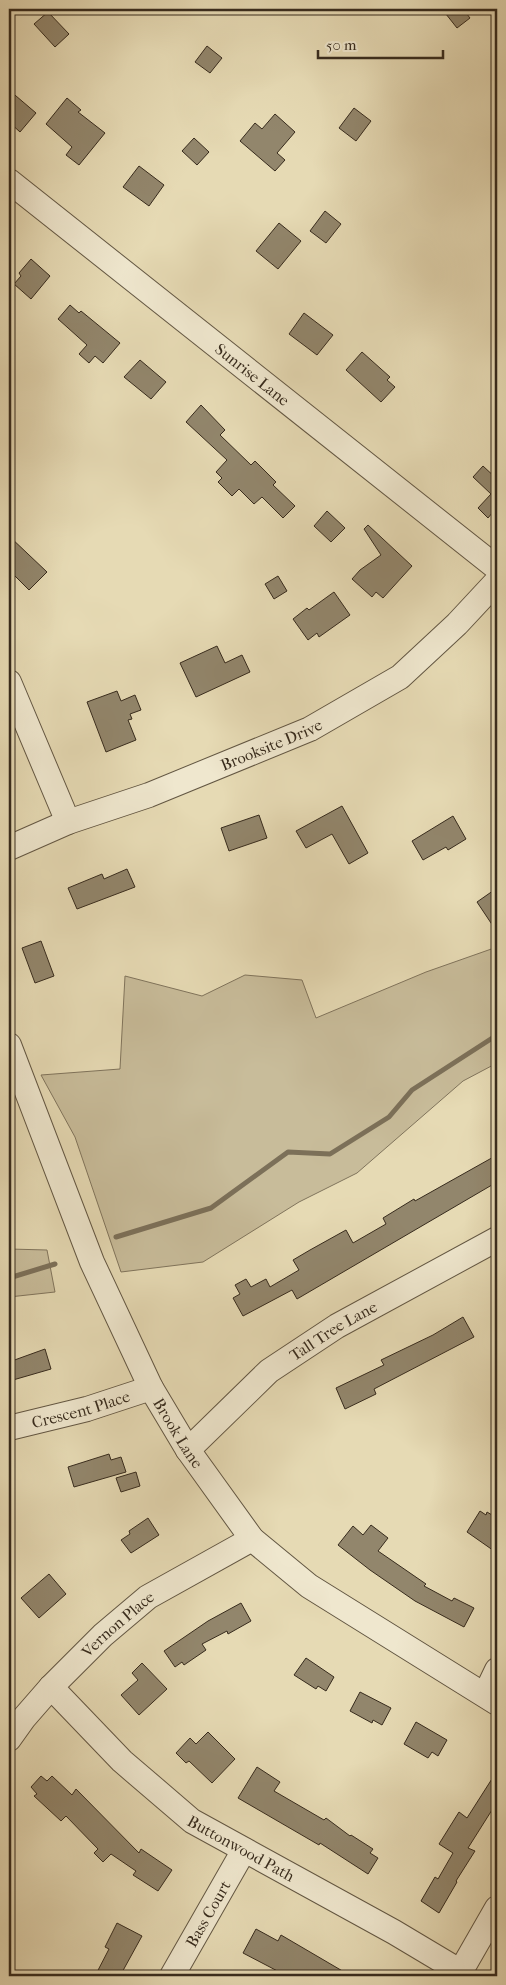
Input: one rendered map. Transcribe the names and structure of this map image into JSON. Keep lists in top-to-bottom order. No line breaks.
{"streets":{"street":["Sunrise Lane","Brooksite Drive","Tall Tree Lane","Crescent Place","Brook Lane","Vernon Place","Buttonwood Path","Bass Court"]},"crossings":[["Tall Tree Lane","Brook Lane"],["Crescent Place","Brook Lane"],["Brook Lane","Vernon Place"],["Vernon Place","Buttonwood Path"],["Buttonwood Path","Bass Court"]],"scale_bar":"50 m"}
